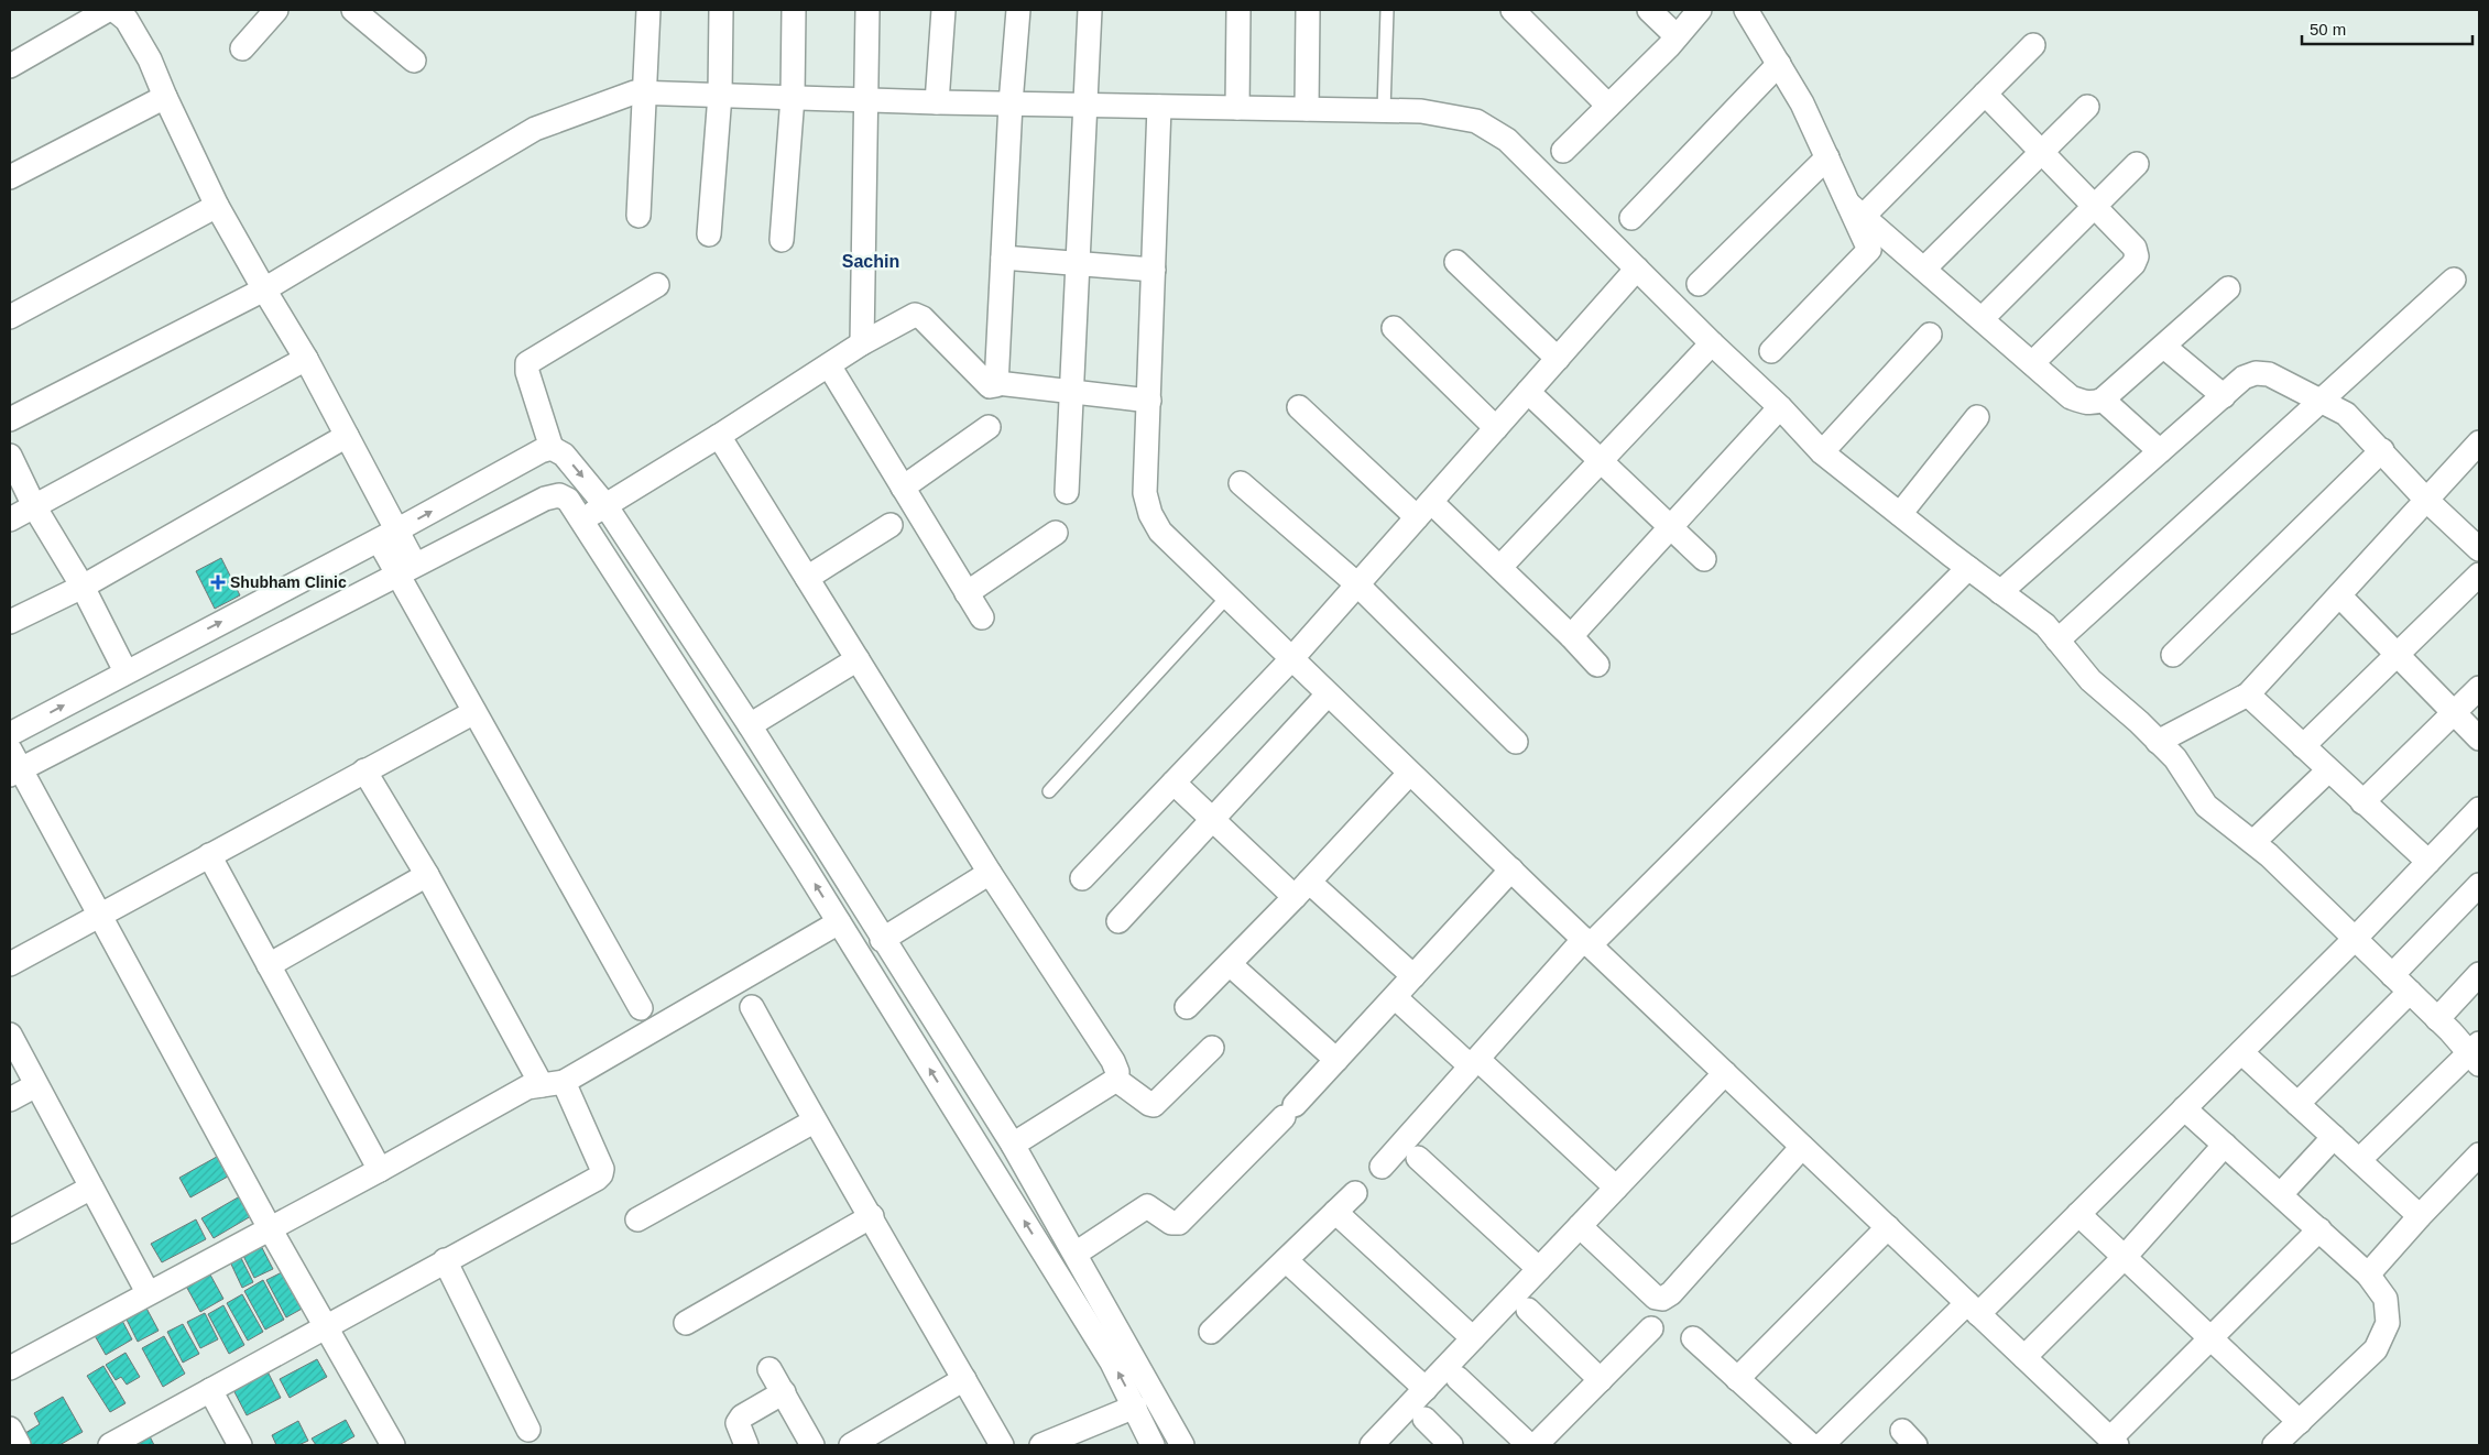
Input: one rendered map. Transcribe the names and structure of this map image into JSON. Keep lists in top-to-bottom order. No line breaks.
{"districts":["Sachin"],"places":{"health":["Shubham Clinic"]},"scale_bar":"50 m"}
